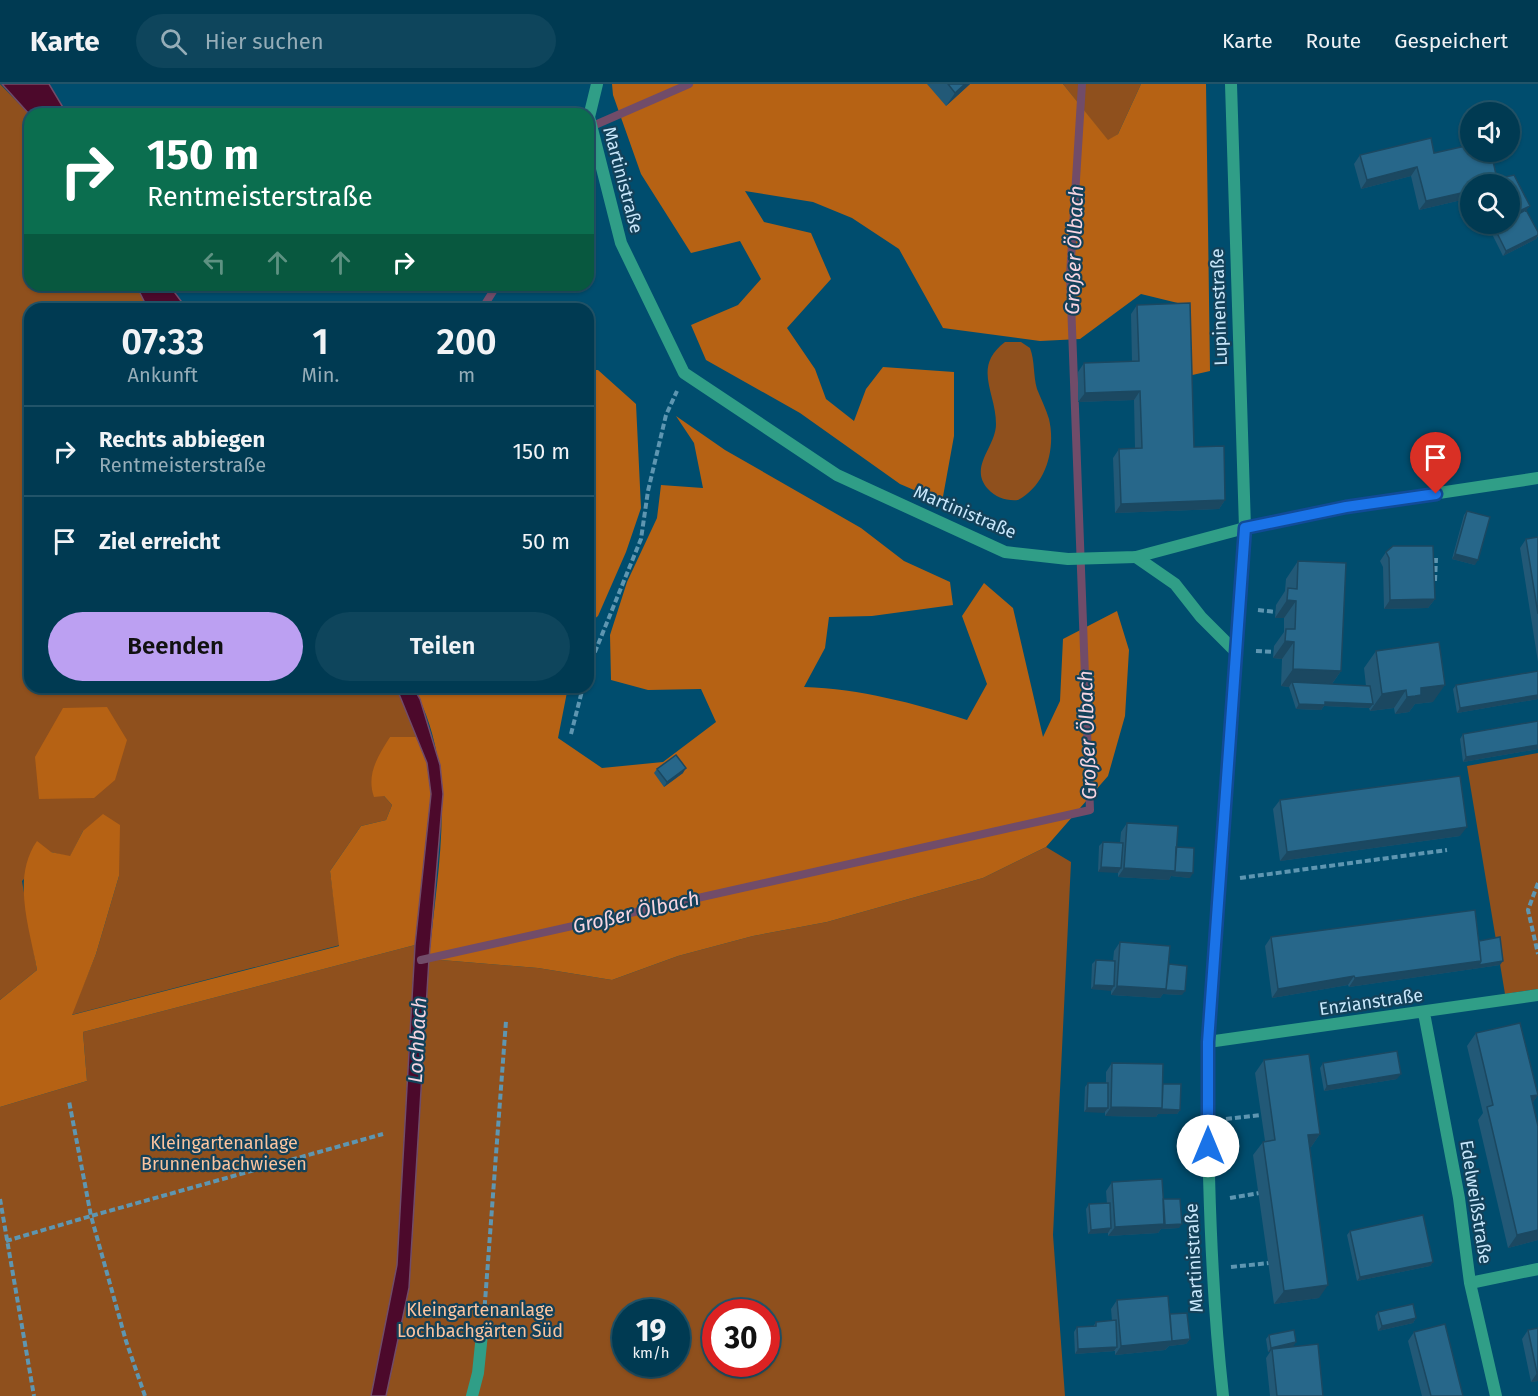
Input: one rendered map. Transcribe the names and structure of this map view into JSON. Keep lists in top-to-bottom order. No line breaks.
{"streets":{"street":["Martinistraße","Lupinenstraße","Enzianstraße","Edelweißstraße"]},"crossings":[["Martinistraße","Lupinenstraße"],["Martinistraße","Enzianstraße"],["Enzianstraße","Edelweißstraße"]],"water":["Großer Ölbach","Lochbach"],"parks":["Kleingartenanlage Brunnenbachwiesen","Kleingartenanlage Lochbachgärten Süd"],"page":{"header":"Karte","search":"Hier suchen","nav":["Karte","Route","Gespeichert"],"turn":["150 m","Rentmeisterstraße"],"eta":["07:33","Ankunft","1","Min.","200","m"],"list":[{"name":"Rechts abbiegen","note":"Rentmeisterstraße","value":"150 m"},{"name":"Ziel erreicht","value":"50 m"}],"buttons":["Beenden","Teilen"],"speed":"19 km/h","limit":"30"}}
